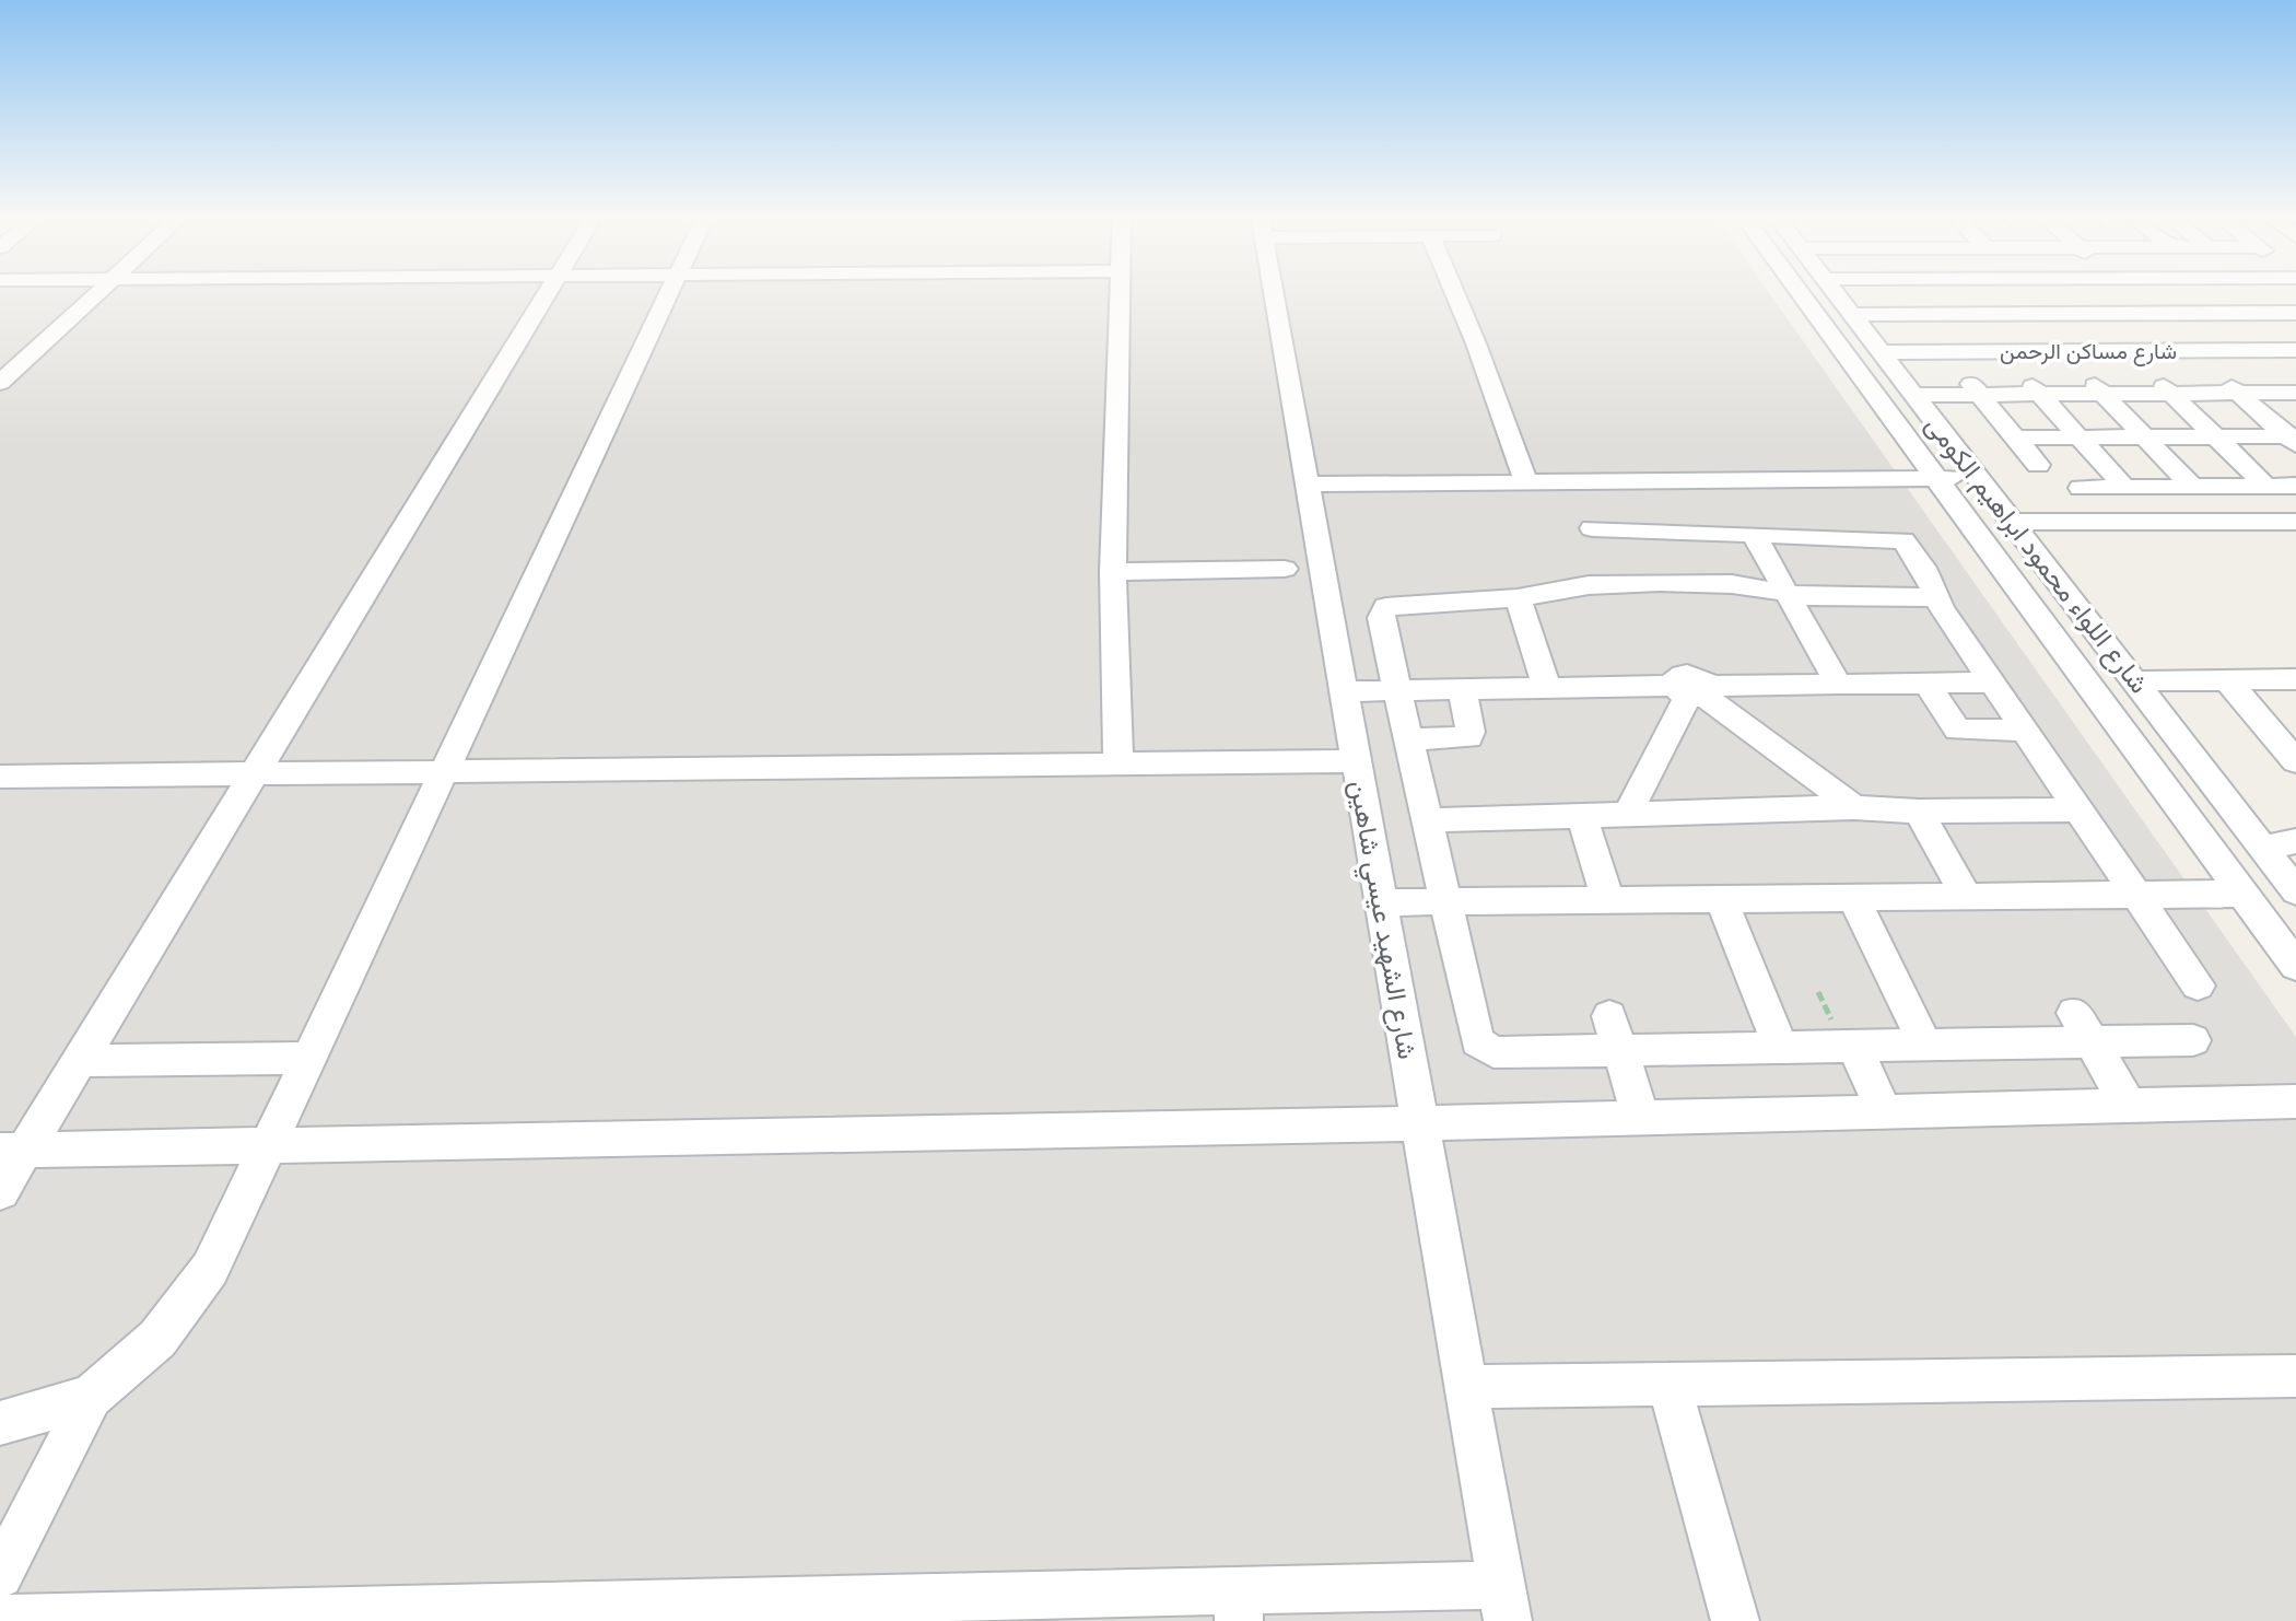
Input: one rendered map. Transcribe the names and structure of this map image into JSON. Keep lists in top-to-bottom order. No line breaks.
{"streets":{"street":["شارع مساكن الرحمن","شارع اللواء محمود ابراهيم الكومى","شارع الشهيد عيسي شاهين"]},"crossings":[["شارع مساكن الرحمن","شارع اللواء محمود ابراهيم الكومى"]]}
